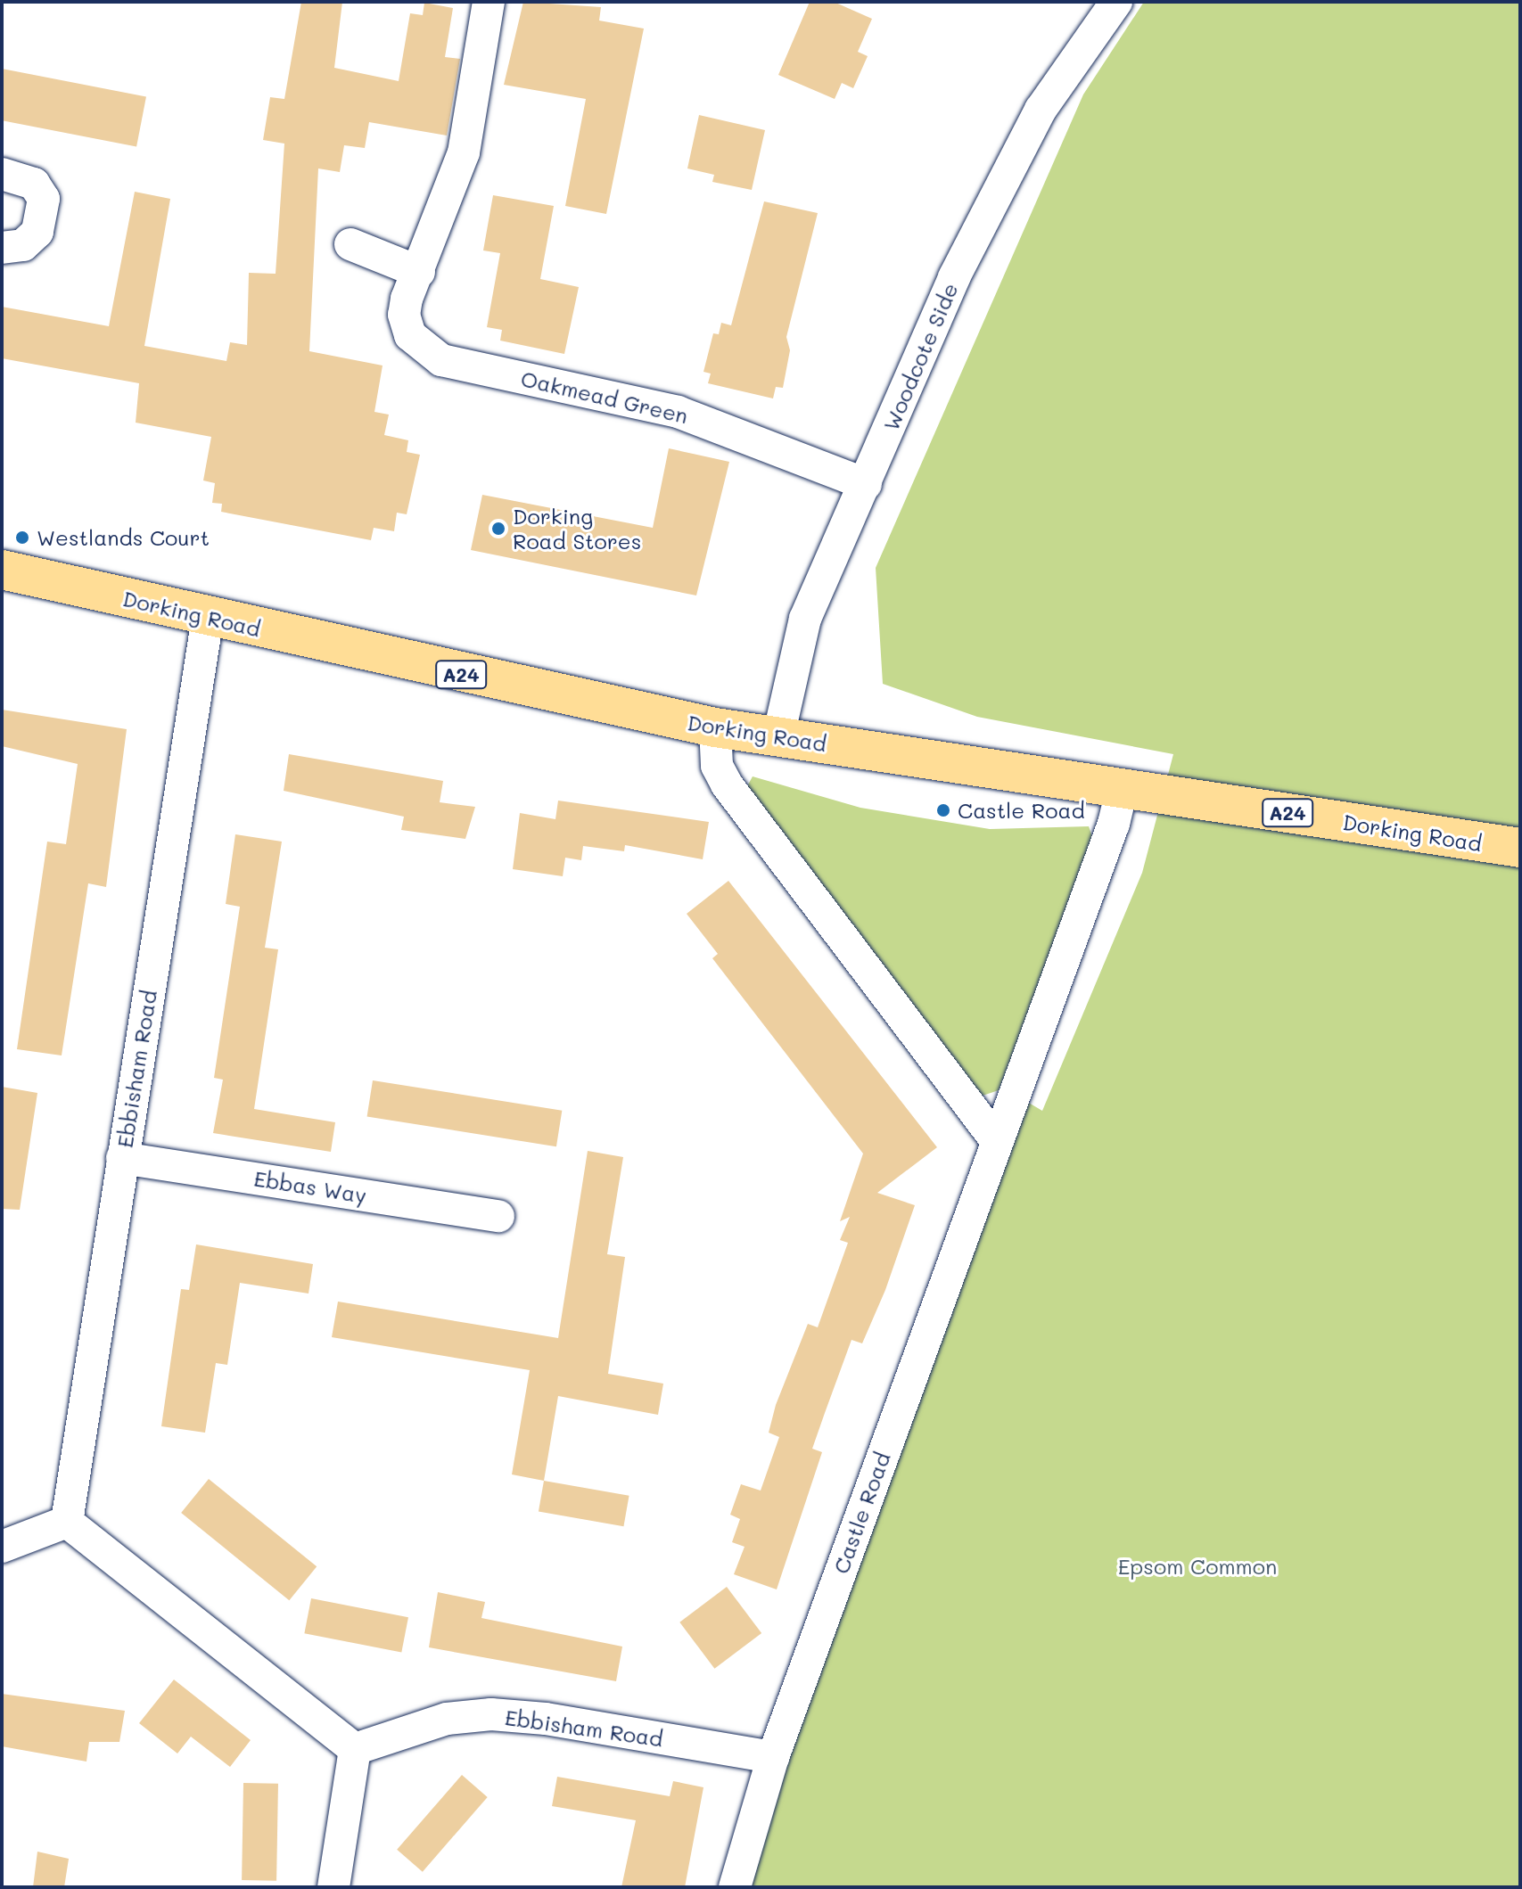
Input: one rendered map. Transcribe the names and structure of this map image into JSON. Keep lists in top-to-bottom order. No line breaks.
{"streets":{"highway":["Dorking Road","A24"],"street":["Woodcote Side","Oakmead Green","Ebbisham Road","Ebbas Way","Castle Road"]},"crossings":[["Woodcote Side","Oakmead Green"],["Woodcote Side","Dorking Road"],["Dorking Road","Ebbisham Road"],["Dorking Road","Castle Road"],["Ebbisham Road","Ebbas Way"],["Ebbisham Road","Castle Road"]],"parks":["Epsom Common"],"places":["Dorking Road Stores","Westlands Court","Castle Road"]}
